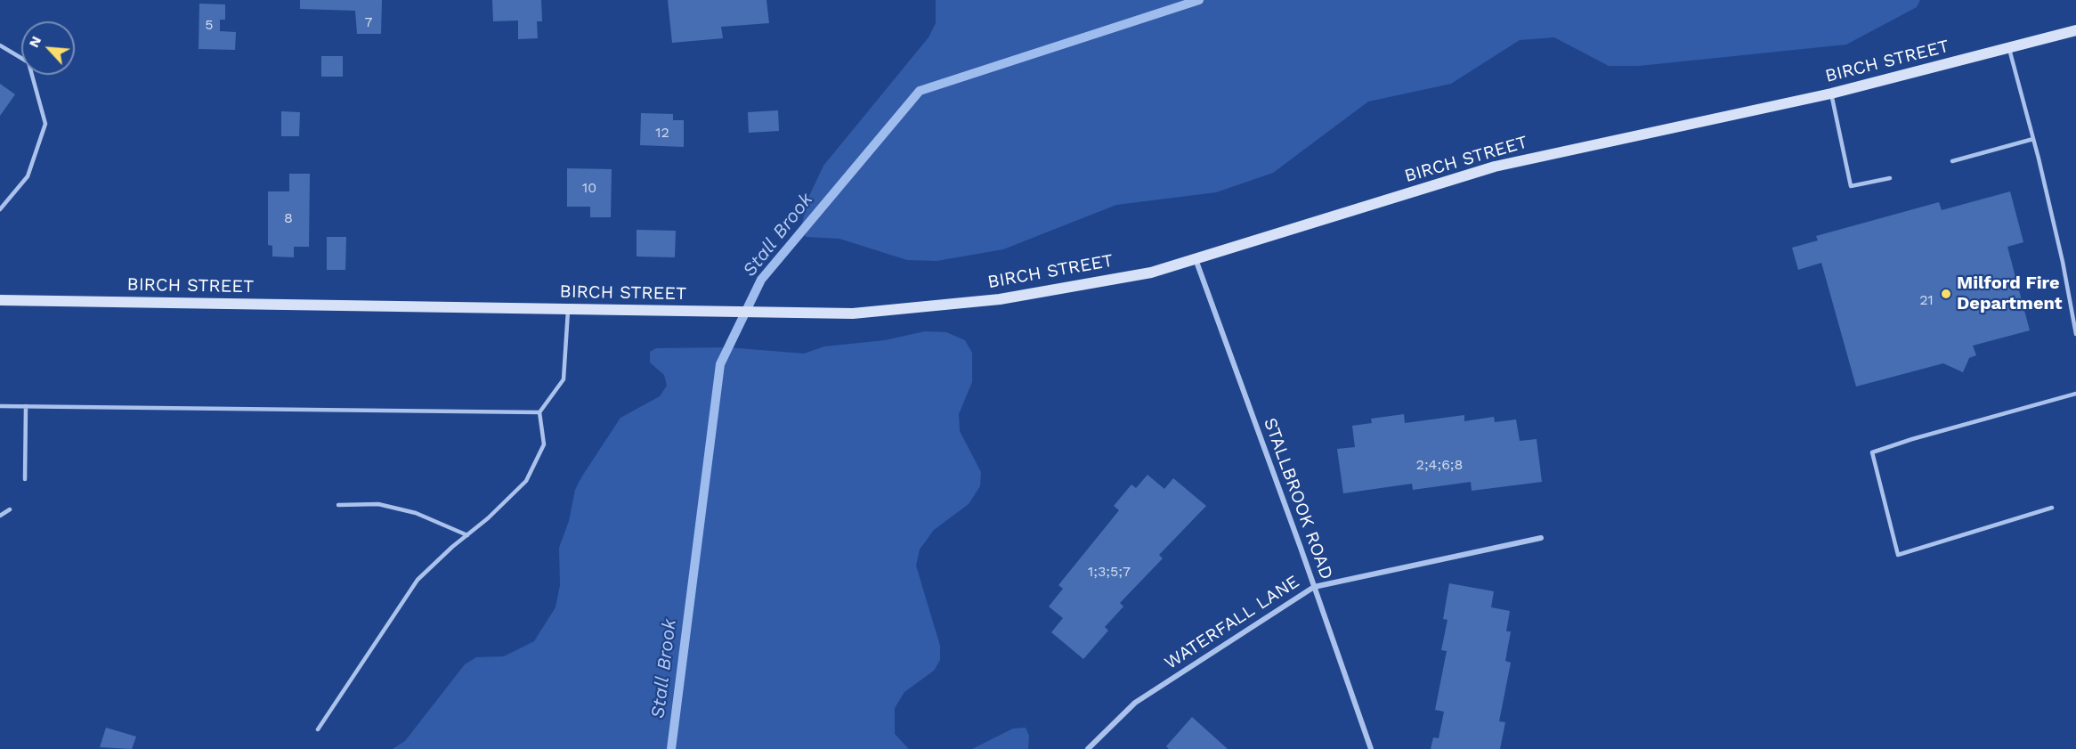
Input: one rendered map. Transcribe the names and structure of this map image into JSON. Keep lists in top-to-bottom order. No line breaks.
{"streets":{"street":["BIRCH STREET","STALLBROOK ROAD","WATERFALL LANE"]},"crossings":[["BIRCH STREET","STALLBROOK ROAD"],["STALLBROOK ROAD","WATERFALL LANE"]],"water":["Stall Brook"],"places":["Milford Fire Department"],"house_numbers":["7","5","12","10","8","21","2;4;6;8","1;3;5;7"],"north":"top left"}
